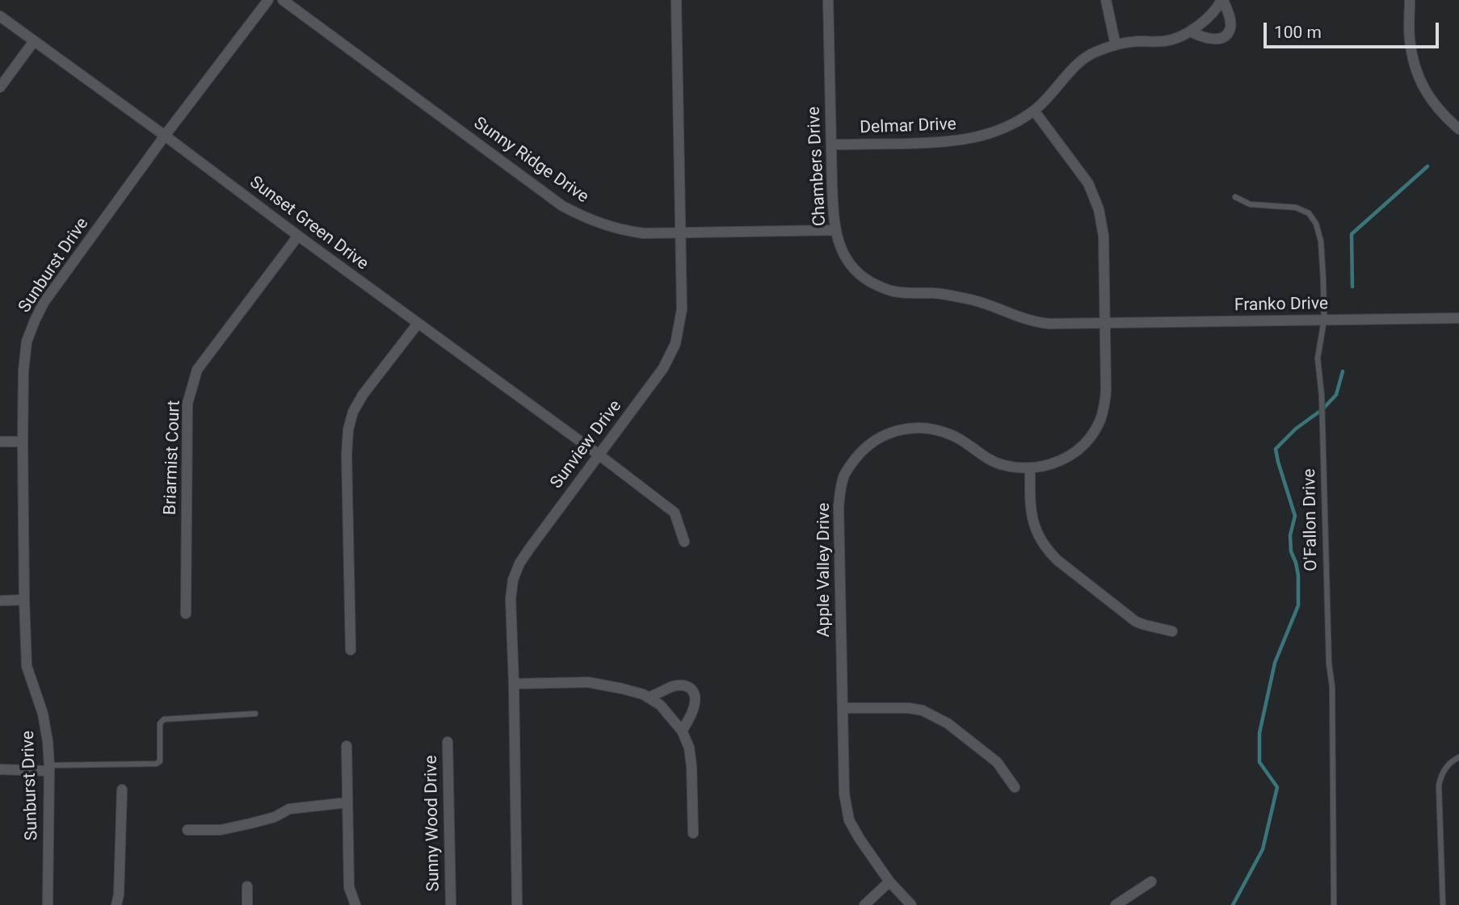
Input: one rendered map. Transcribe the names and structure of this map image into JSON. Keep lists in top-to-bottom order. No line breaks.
{"streets":{"street":["Delmar Drive","Sunny Ridge Drive","Chambers Drive","Sunset Green Drive","Sunburst Drive","Franko Drive","Sunview Drive","Briarmist Court","Apple Valley Drive","Sunny Wood Drive"],"lane":["O'Fallon Drive"]},"crossings":[["Delmar Drive","Chambers Drive"],["Delmar Drive","Apple Valley Drive"],["Sunny Ridge Drive","Chambers Drive"],["Sunny Ridge Drive","Sunview Drive"],["Chambers Drive","Franko Drive"],["Chambers Drive","Apple Valley Drive"],["Sunset Green Drive","Sunburst Drive"],["Sunset Green Drive","Sunview Drive"],["Sunset Green Drive","Briarmist Court"],["Franko Drive","O'Fallon Drive"],["Franko Drive","Apple Valley Drive"]],"scale_bar":"100 m"}
